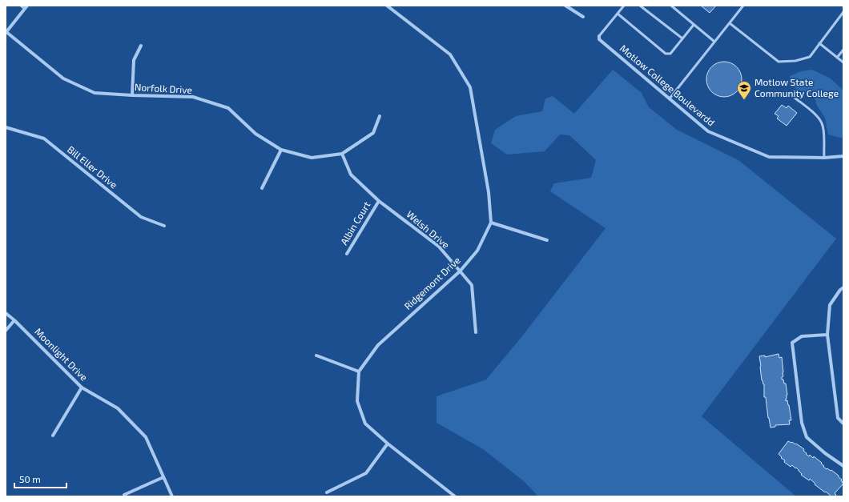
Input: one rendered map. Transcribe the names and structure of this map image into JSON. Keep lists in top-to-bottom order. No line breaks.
{"streets":{"street":["Motlow College Boulevardd","Norfolk Drive","Bill Eller Drive","Albin Court","Welsh Drive","Ridgemont Drive","Moonlight Drive"]},"crossings":[["Norfolk Drive","Welsh Drive"],["Albin Court","Welsh Drive"],["Welsh Drive","Ridgemont Drive"]],"places":{"school or university":["Motlow State Community College"]},"scale_bar":"50 m"}
